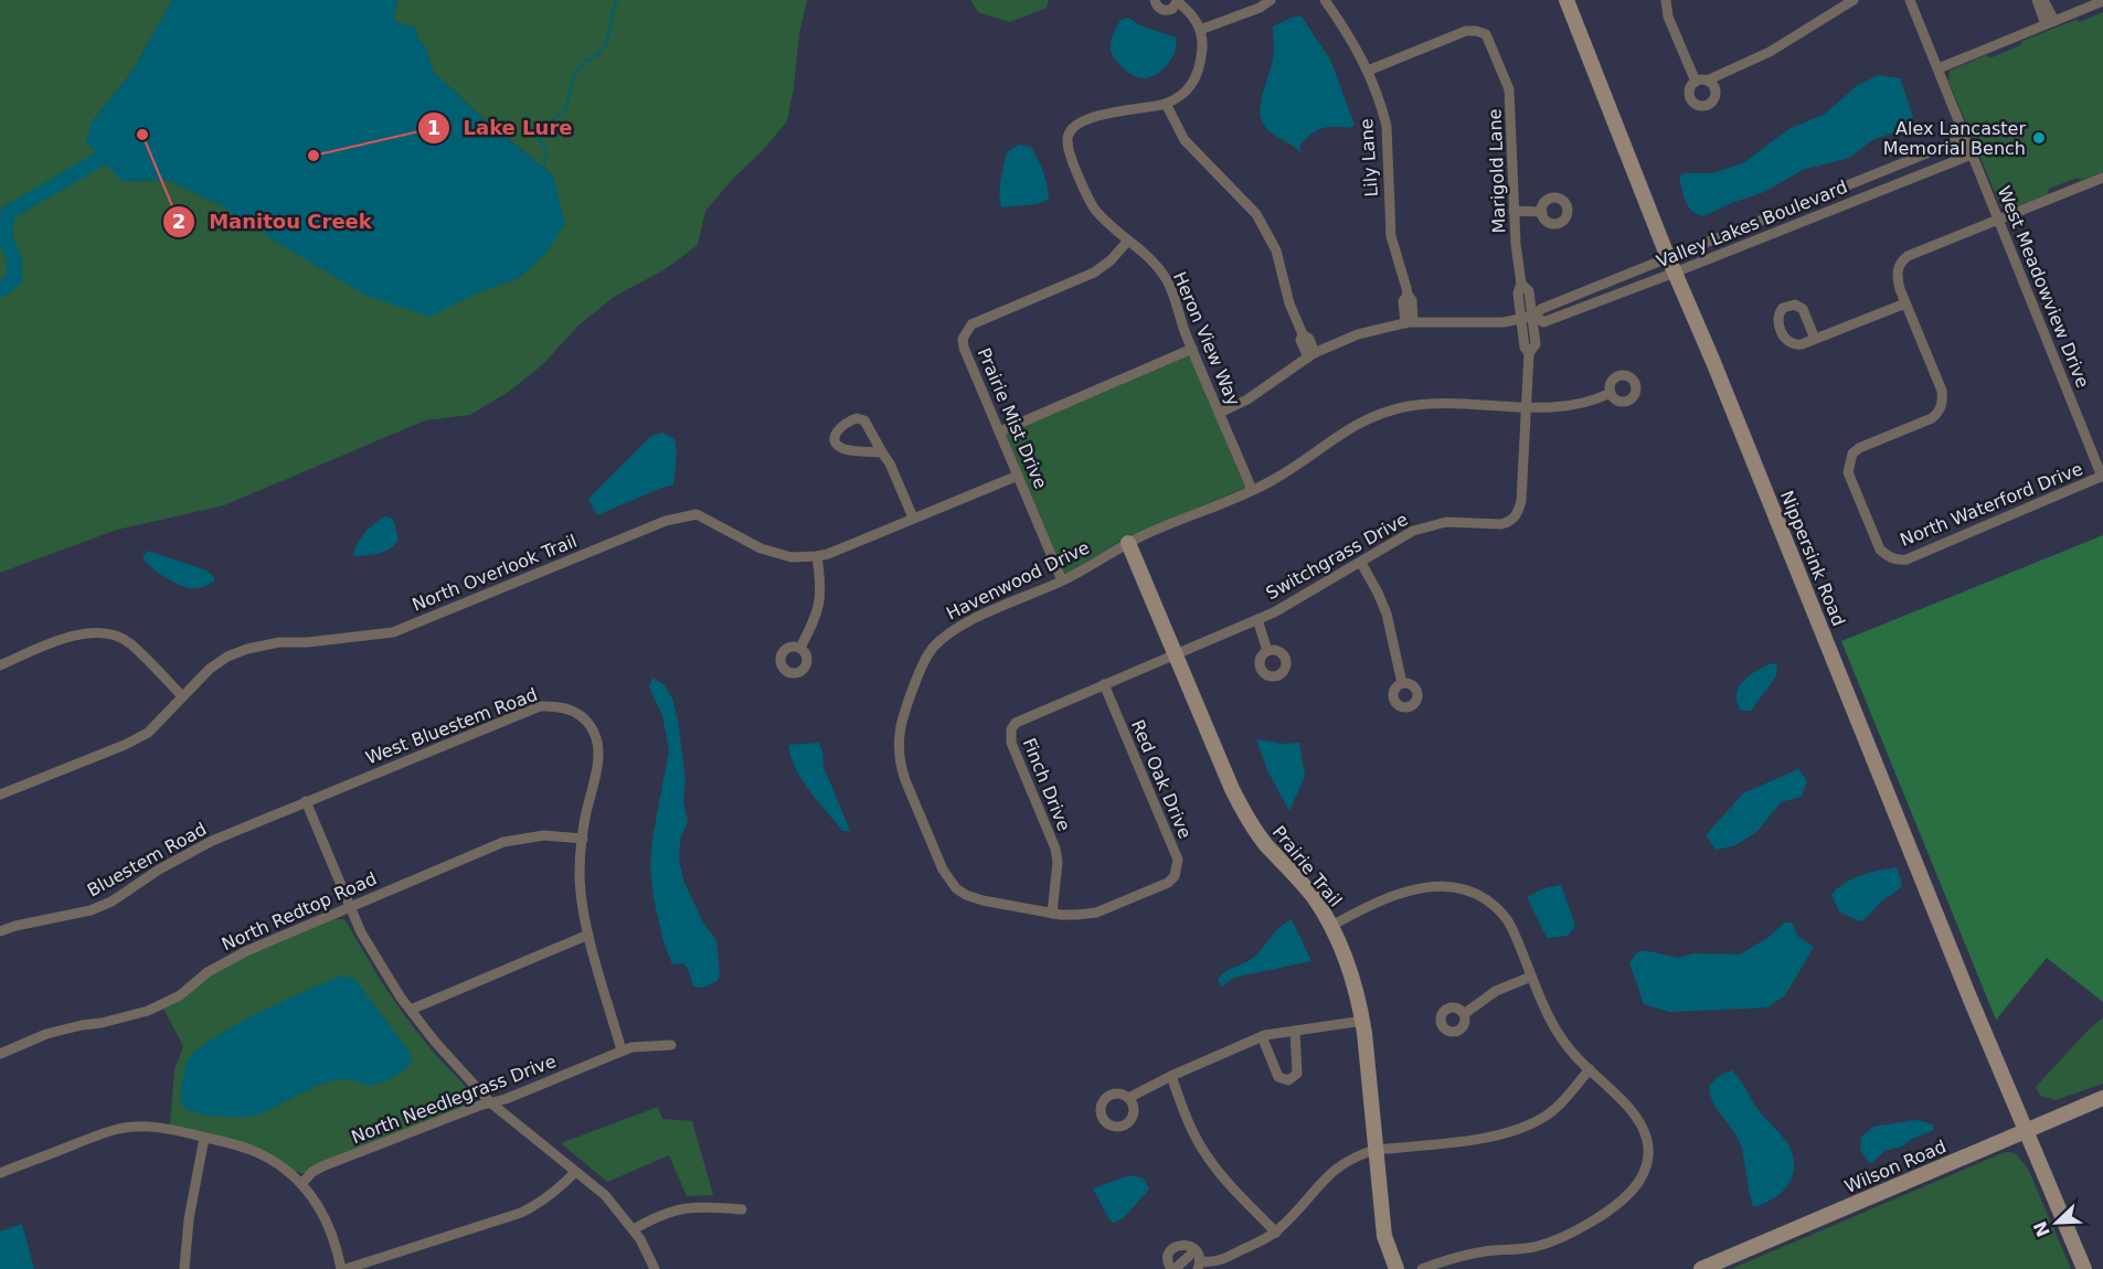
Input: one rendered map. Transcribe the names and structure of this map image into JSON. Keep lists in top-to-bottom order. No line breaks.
{"streets":{"street":["Lily Lane","Marigold Lane","Valley Lakes Boulevard","West Meadowview Drive","Heron View Way","Prairie Mist Drive","North Waterford Drive","Switchgrass Drive","Nippersink Road","North Overlook Trail","Havenwood Drive","West Bluestem Road","Red Oak Drive","Finch Drive","Bluestem Road","Prairie Trail","North Redtop Road","North Needlegrass Drive","Wilson Road"]},"crossings":[["Lily Lane","Marigold Lane"],["Lily Lane","Valley Lakes Boulevard"],["Marigold Lane","Valley Lakes Boulevard"],["Marigold Lane","Switchgrass Drive"],["Valley Lakes Boulevard","West Meadowview Drive"],["Valley Lakes Boulevard","Heron View Way"],["Valley Lakes Boulevard","Nippersink Road"],["West Meadowview Drive","North Waterford Drive"],["Heron View Way","Prairie Mist Drive"],["Heron View Way","Havenwood Drive"],["Prairie Mist Drive","North Overlook Trail"],["Prairie Mist Drive","Havenwood Drive"],["Switchgrass Drive","Havenwood Drive"],["Switchgrass Drive","Finch Drive"],["Switchgrass Drive","Prairie Trail"],["Nippersink Road","Wilson Road"],["Havenwood Drive","Red Oak Drive"],["Havenwood Drive","Finch Drive"],["Havenwood Drive","Prairie Trail"],["West Bluestem Road","Bluestem Road"],["West Bluestem Road","North Redtop Road"],["West Bluestem Road","North Needlegrass Drive"],["Red Oak Drive","Finch Drive"],["Finch Drive","Prairie Trail"]],"places":["Manitou Creek","Alex Lancaster Memorial Bench","Lake Lure"],"north":"bottom left"}
